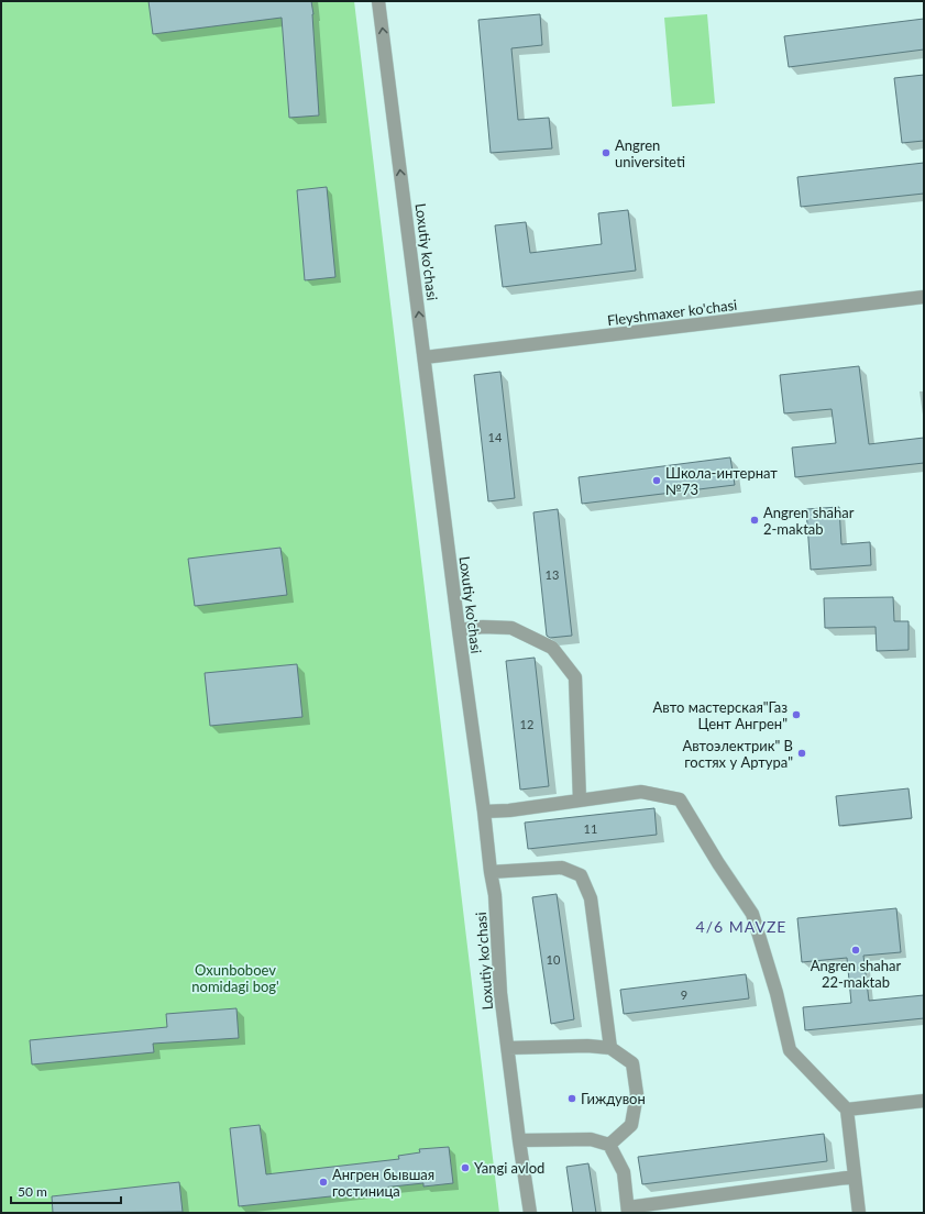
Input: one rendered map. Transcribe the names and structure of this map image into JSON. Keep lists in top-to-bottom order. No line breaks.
{"streets":{"street":["Loxutiy ko'chasi","Fleyshmaxer ko'chasi"]},"crossings":[["Loxutiy ko'chasi","Fleyshmaxer ko'chasi"]],"districts":["4/6 MAVZE"],"parks":["Oxunboboev nomidagi bog'"],"places":["Angren universiteti","Школа-интернат №73","Angren shahar 2-maktab","Авто мастерская\"Газ Цент Ангрен\"","Автоэлектрик\" В гостях у Артура\"","Angren shahar 22-maktab","Гиждувон","Yangi avlod","Ангрен бывшая гостиница"],"house_numbers":["14","13","12","11","10","9"],"scale_bar":"50 m"}
